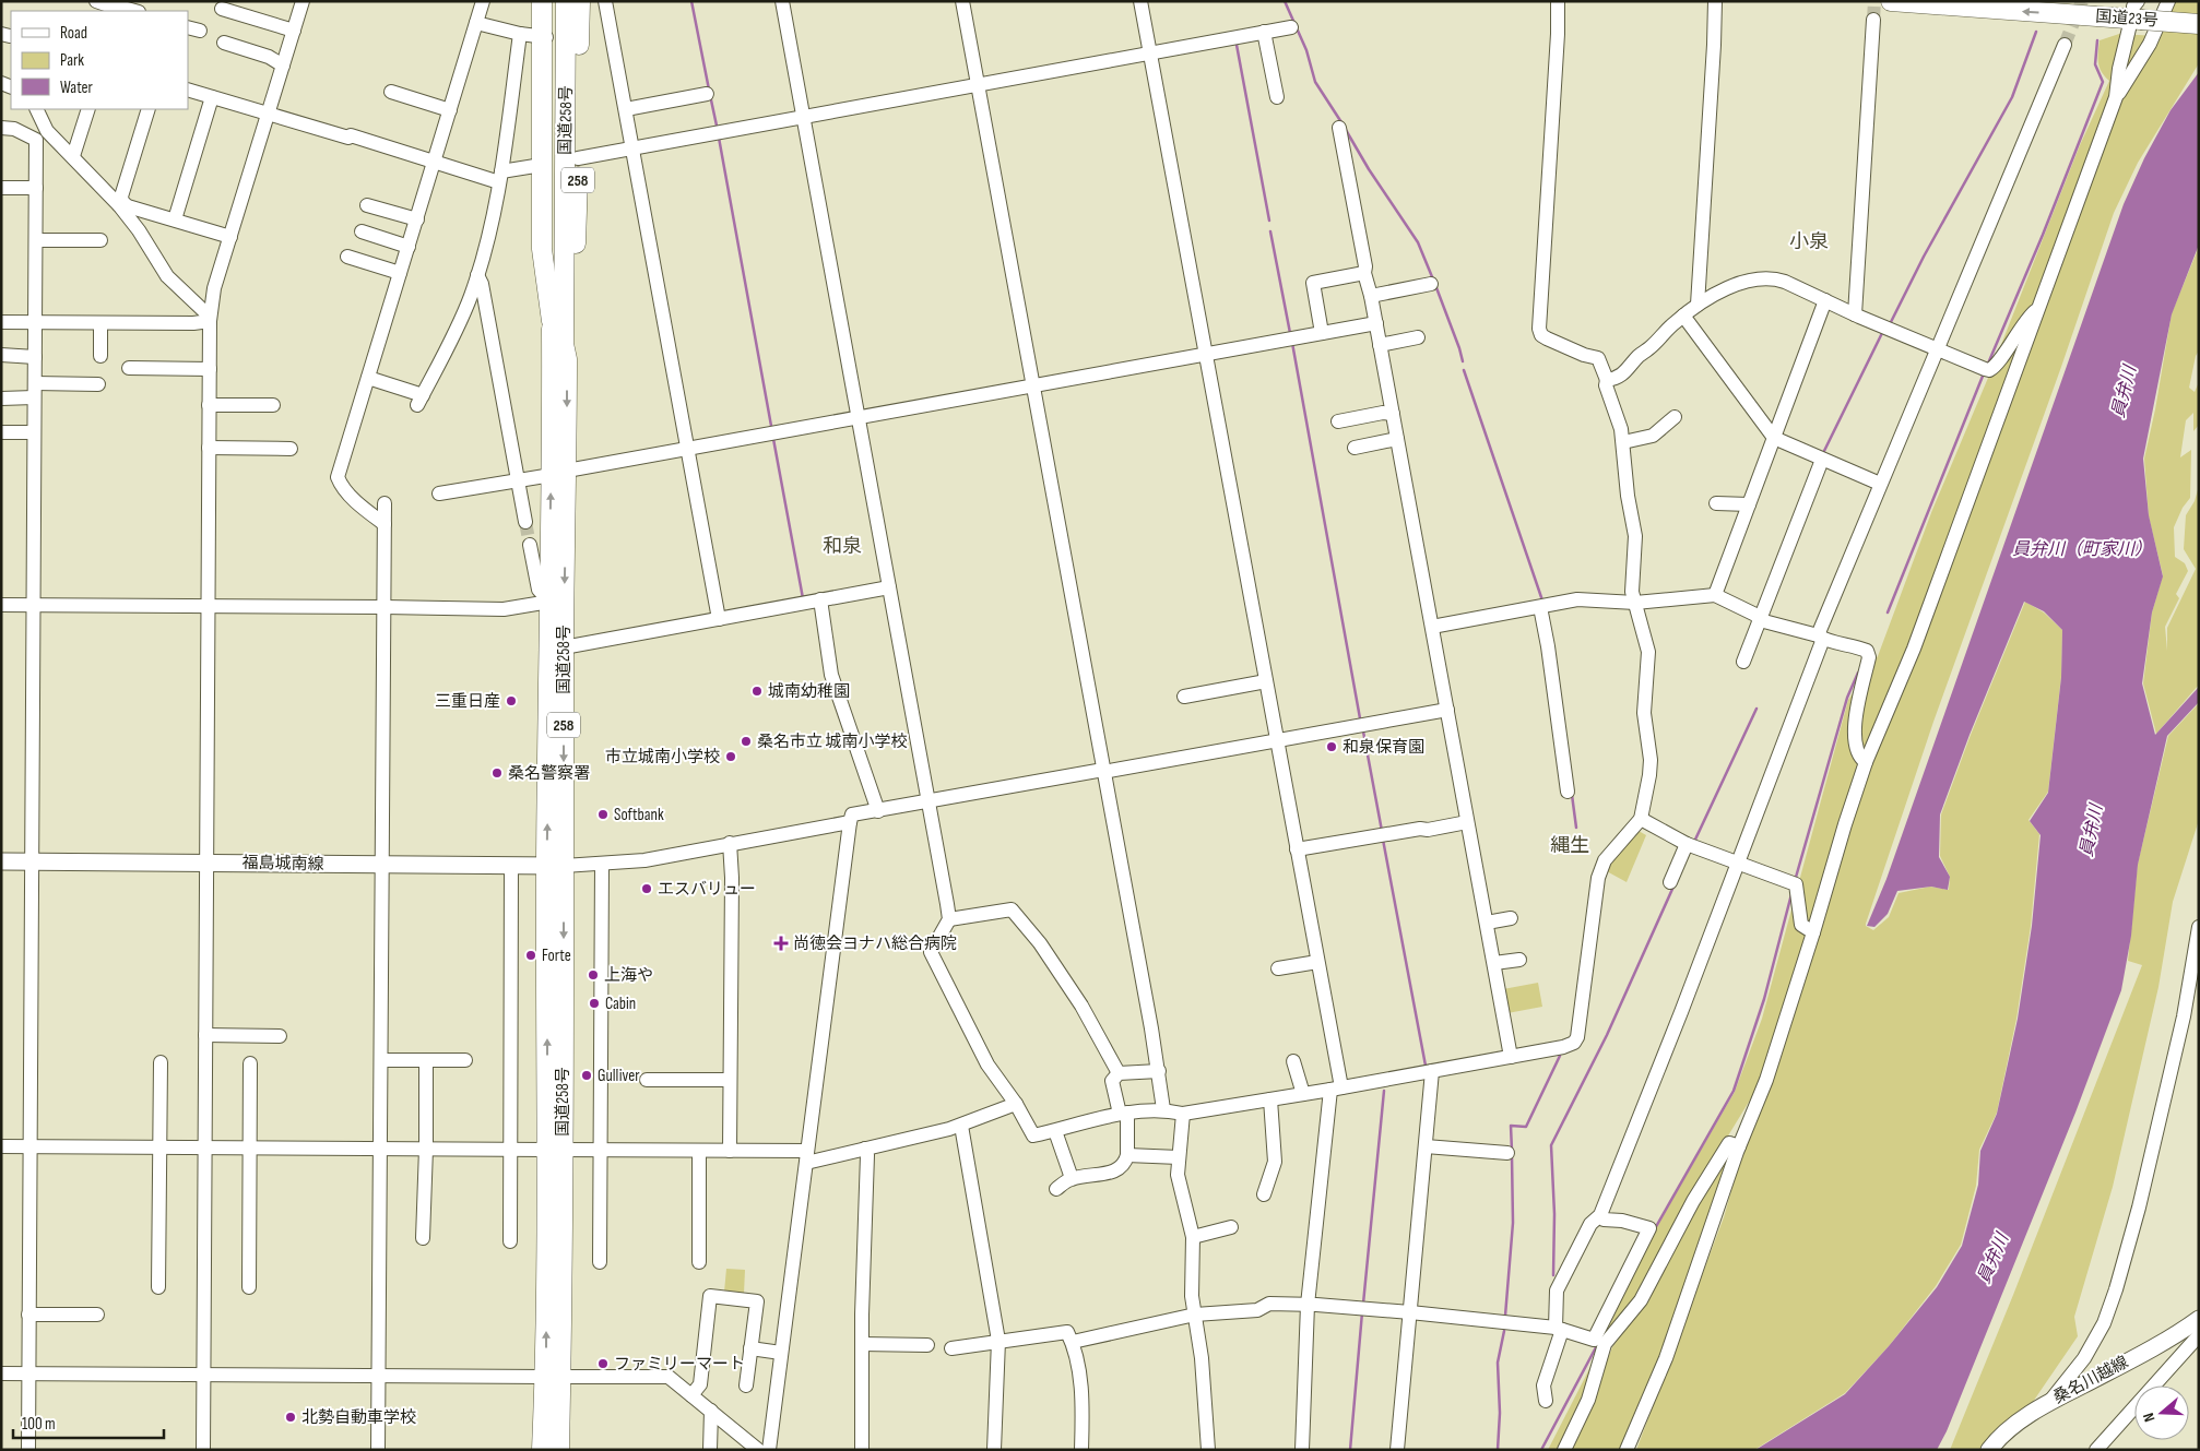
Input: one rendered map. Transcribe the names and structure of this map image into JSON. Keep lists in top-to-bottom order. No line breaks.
{"streets":{"highway":["国道23号","国道258号","258"],"main road":["福島城南線","桑名川越線"]},"crossings":[["国道258号","258"],["国道258号","福島城南線"]],"districts":["小泉","和泉","縄生"],"water":["員弁川","員弁川（町家川）"],"places":{"other":["城南幼稚園","三重日産","桑名市立 城南小学校","和泉保育園","市立城南小学校","桑名警察署","Softbank","エスバリュー","Forte","上海や","Cabin","Gulliver","ファミリーマート","北勢自動車学校"],"health":["尚徳会ヨナハ総合病院"]},"legend":["Road","Park","Water"],"scale_bar":"100 m","north":"left"}
